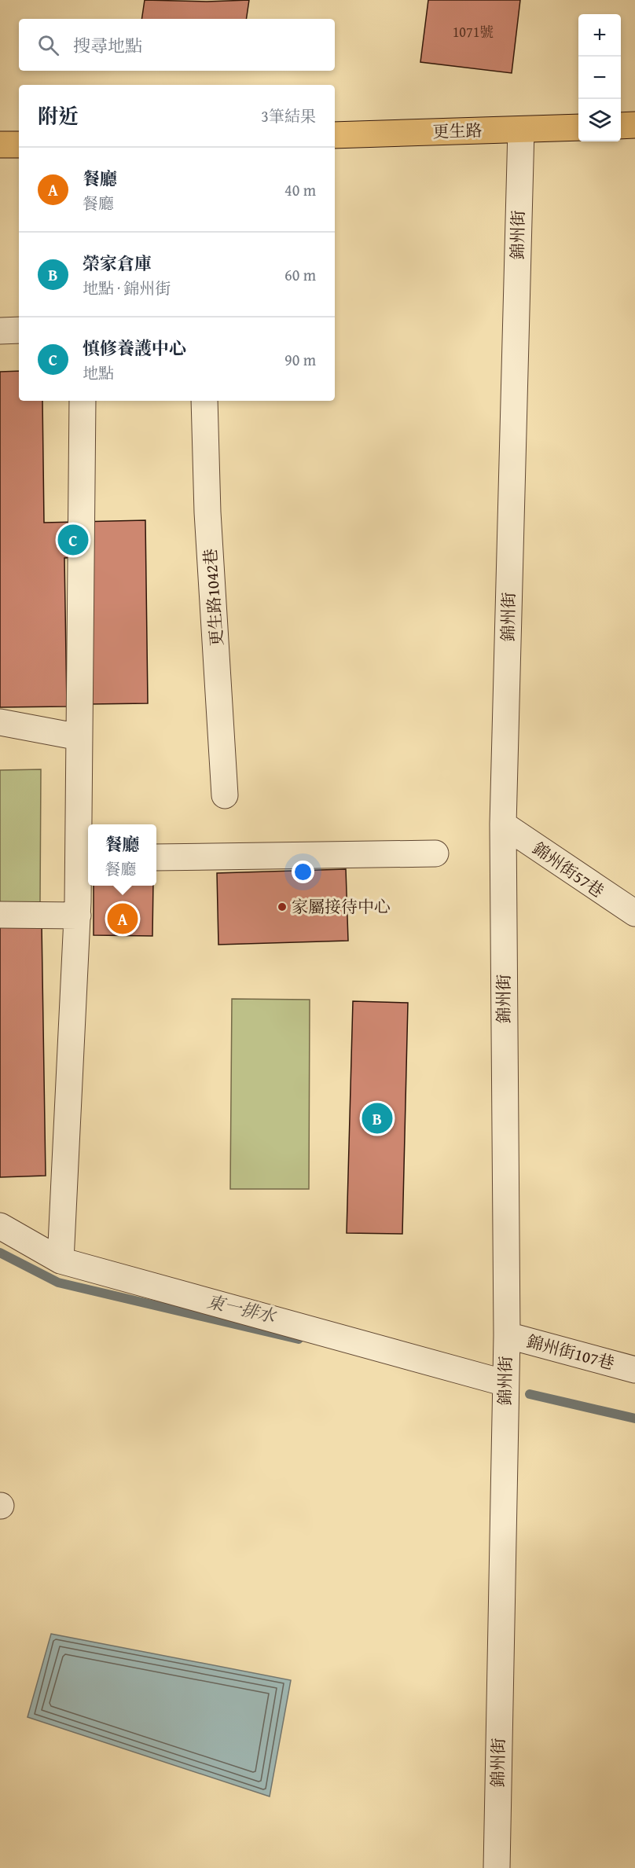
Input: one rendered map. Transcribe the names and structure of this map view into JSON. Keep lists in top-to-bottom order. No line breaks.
{"streets":{"main road":["更生路"],"street":["錦州街","更生路1042巷","錦州街57巷","錦州街107巷"]},"crossings":[["更生路","錦州街"],["錦州街","錦州街57巷"],["錦州街","錦州街107巷"]],"water":["東一排水"],"places":["家屬接待中心"],"house_numbers":["1071號"],"page":{"map_buttons":["+","−"],"search":"搜尋地點","heading":["附近","3筆結果"],"list":[{"mark":"A","name":"餐廳","note":"餐廳","value":"40 m"},{"mark":"B","name":"榮家倉庫","note":"地點 · 錦州街","value":"60 m"},{"mark":"C","name":"慎修養護中心","note":"地點","value":"90 m"}],"pins":["C","A","B"],"popup":["餐廳","餐廳"]}}
